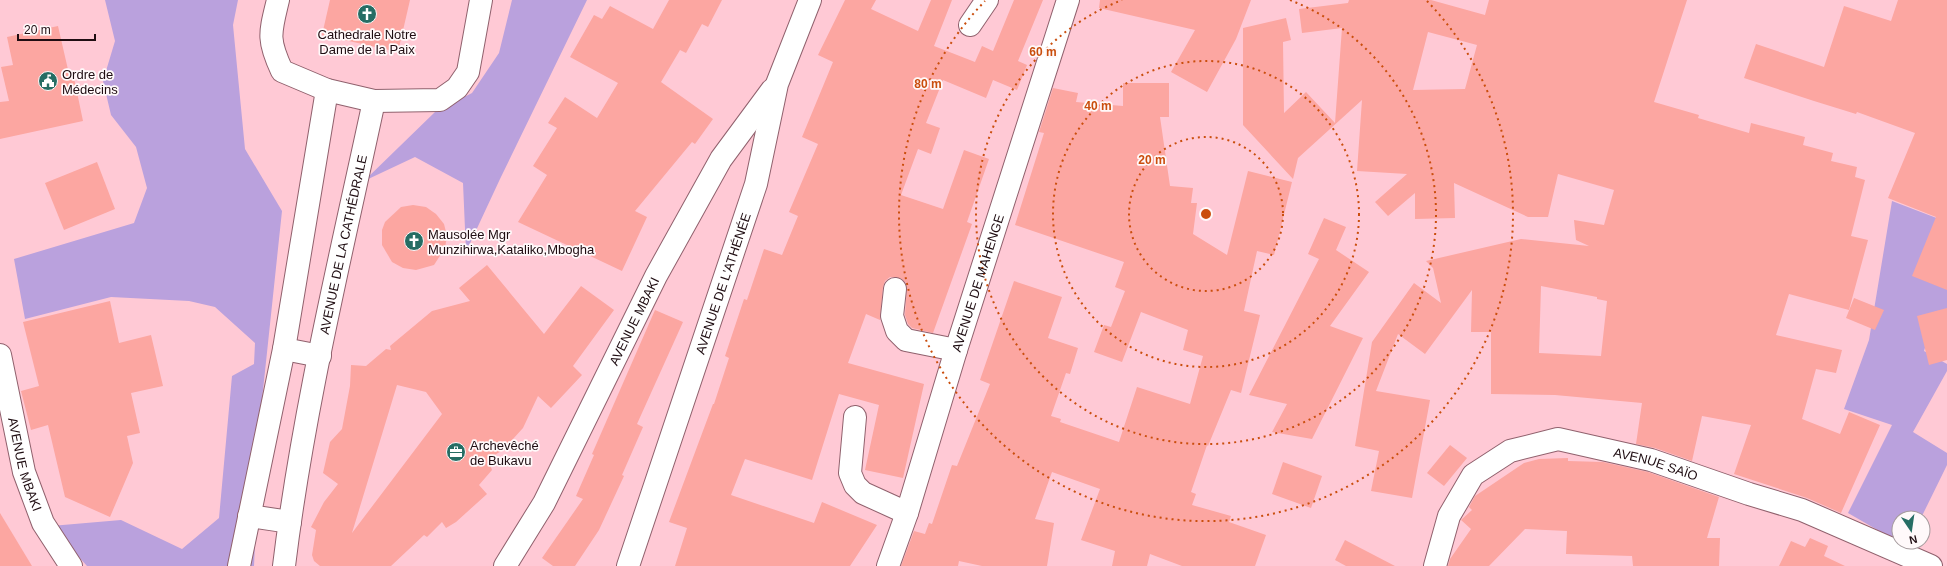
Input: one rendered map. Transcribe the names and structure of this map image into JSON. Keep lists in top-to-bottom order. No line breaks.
{"streets":{"street":["AVENUE DE LA CATHÉDRALE","AVENUE DE MAHENGE","AVENUE DE L'ATHÉNÉE","AVENUE MBAKI","AVENUE SAÏO"]},"crossings":[["AVENUE DE L'ATHÉNÉE","AVENUE MBAKI"]],"places":{"church":["Cathedrale Notre Dame de la Paix","Mausolée Mgr Munzihirwa,Kataliko,Mbogha"],"public building":["Ordre de Médecins"],"office":["Archevêché de Bukavu"]},"scale_bar":"20 m","north":"bottom","rings":["60 m","80 m","40 m","20 m"]}
